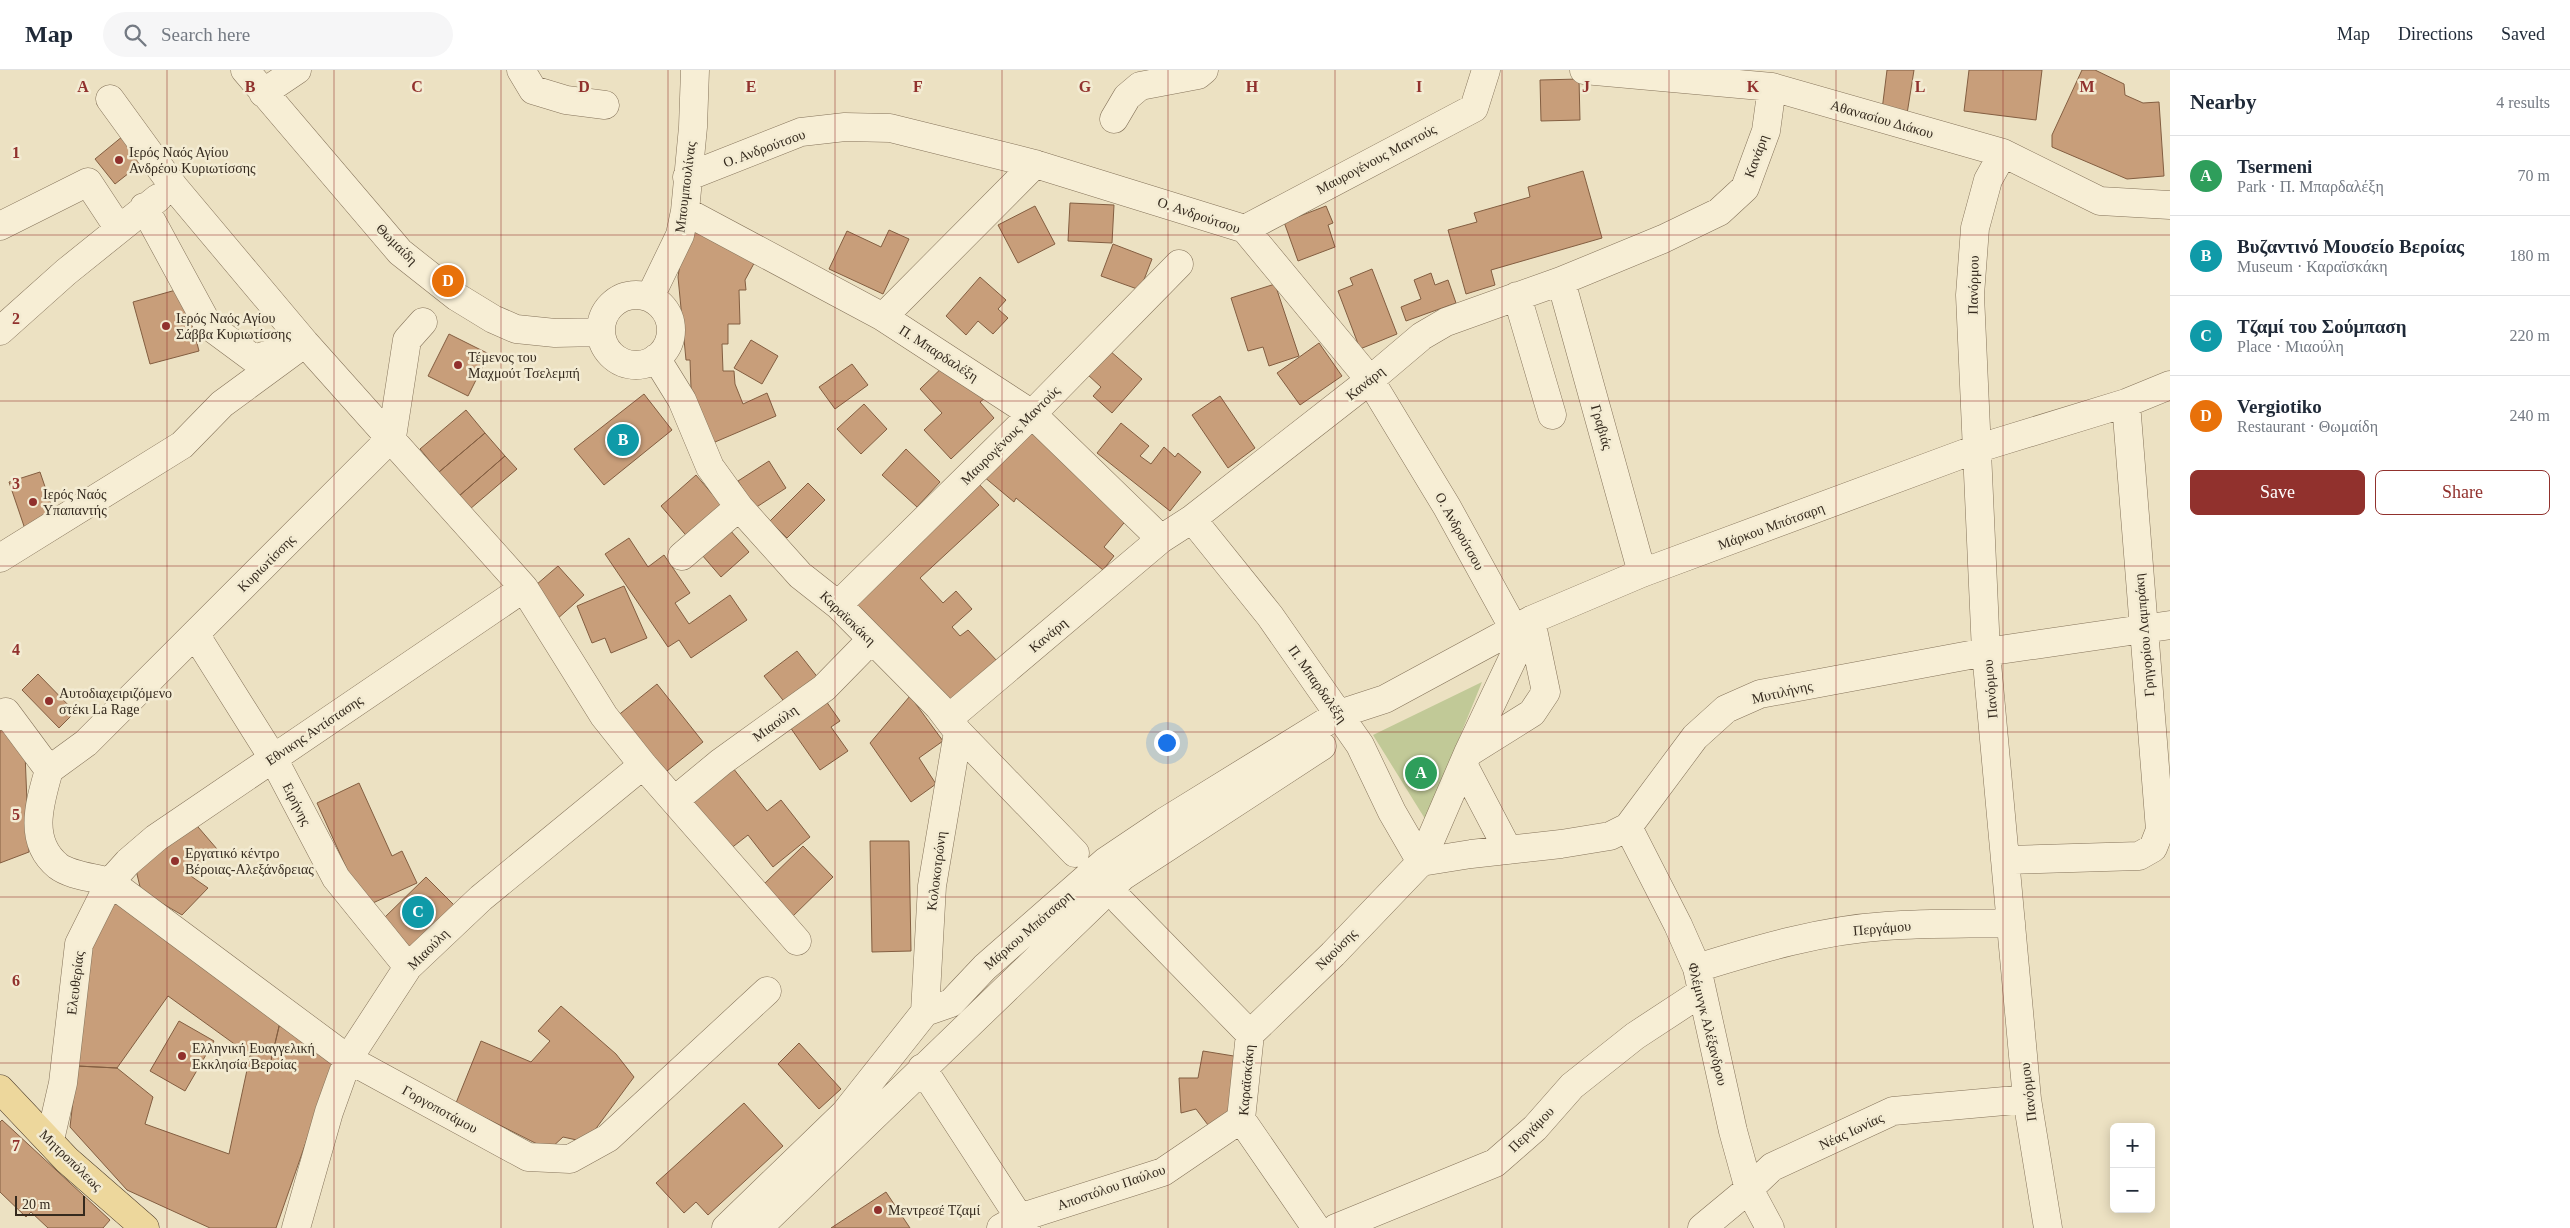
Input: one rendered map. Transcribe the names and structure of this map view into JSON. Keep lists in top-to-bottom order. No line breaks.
{"streets":{"main road":["Μητροπόλεως"],"street":["Αθανασίου Διάκου","Ο. Ανδρούτσου","Κανάρη","Μαυρογένους Μαντούς","Μπουμπουλίνας","Θωμαίδη","Πανόρμου","Π. Μπαρδαλέξη","Γραβιάς","Μάρκου Μπότσαρη","Κυριωτίσσης","Καραϊσκάκη","Γρηγορίου Λαμπράκη","Mυτιλήνης","Μιαούλη","Εθνικης Αντίστασης","Ειρήνης","Κολοκοτρώνη","Περγάμου","Ναούσης","Ελευθερίας","Φλέμινγκ Αλέξανδρου","Γοργοποτάμου","Νέας Ιωνίας","Αποστόλου Παύλου"]},"crossings":[["Αθανασίου Διάκου","Κανάρη"],["Αθανασίου Διάκου","Πανόρμου"],["Ο. Ανδρούτσου","Κανάρη"],["Ο. Ανδρούτσου","Μαυρογένους Μαντούς"],["Ο. Ανδρούτσου","Μπουμπουλίνας"],["Ο. Ανδρούτσου","Μάρκου Μπότσαρη"],["Κανάρη","Π. Μπαρδαλέξη"],["Κανάρη","Γραβιάς"],["Κανάρη","Καραϊσκάκη"],["Κανάρη","Κολοκοτρώνη"],["Μαυρογένους Μαντούς","Π. Μπαρδαλέξη"],["Μαυρογένους Μαντούς","Καραϊσκάκη"],["Μπουμπουλίνας","Θωμαίδη"],["Μπουμπουλίνας","Π. Μπαρδαλέξη"],["Μπουμπουλίνας","Καραϊσκάκη"],["Θωμαίδη","Καραϊσκάκη"],["Πανόρμου","Μάρκου Μπότσαρη"],["Πανόρμου","Γρηγορίου Λαμπράκη"],["Πανόρμου","Mυτιλήνης"],["Πανόρμου","Περγάμου"],["Πανόρμου","Νέας Ιωνίας"],["Π. Μπαρδαλέξη","Μάρκου Μπότσαρη"],["Π. Μπαρδαλέξη","Ναούσης"],["Γραβιάς","Μάρκου Μπότσαρη"],["Μάρκου Μπότσαρη","Γρηγορίου Λαμπράκη"],["Μάρκου Μπότσαρη","Κολοκοτρώνη"],["Κυριωτίσσης","Ειρήνης"],["Καραϊσκάκη","Μιαούλη"],["Καραϊσκάκη","Κολοκοτρώνη"],["Καραϊσκάκη","Ναούσης"],["Καραϊσκάκη","Αποστόλου Παύλου"],["Γρηγορίου Λαμπράκη","Mυτιλήνης"],["Mυτιλήνης","Φλέμινγκ Αλέξανδρου"],["Μιαούλη","Ειρήνης"],["Μιαούλη","Γοργοποτάμου"],["Εθνικης Αντίστασης","Ειρήνης"],["Εθνικης Αντίστασης","Ελευθερίας"],["Εθνικης Αντίστασης","Γοργοποτάμου"],["Περγάμου","Φλέμινγκ Αλέξανδρου"],["Ελευθερίας","Γοργοποτάμου"],["Ελευθερίας","Μητροπόλεως"],["Φλέμινγκ Αλέξανδρου","Νέας Ιωνίας"]],"places":["Ιερός Ναός Αγίου Ανδρέου Κυριωτίσσης","Ιερός Ναός Αγίου Σάββα Κυριωτίσσης","Τέμενος του Μαχμούτ Τσελεμπή","Ιερός Ναός Υπαπαντής","Αυτοδιαχειριζόμενο στέκι La Rage","Εργατικό κέντρο Βέροιας-Αλεξάνδρειας","Ελληνική Ευαγγελική Εκκλησία Βεροίας","Μεντρεσέ Τζαμί"],"scale_bar":"20 m","page":{"header":"Map","search":"Search here","nav":["Map","Directions","Saved"],"heading":["Nearby","4 results"],"list":[{"mark":"A","name":"Tsermeni","note":"Park · Π. Μπαρδαλέξη","value":"70 m"},{"mark":"B","name":"Βυζαντινό Μουσείο Βεροίας","note":"Museum · Καραϊσκάκη","value":"180 m"},{"mark":"C","name":"Τζαμί του Σούμπαση","note":"Place · Μιαούλη","value":"220 m"},{"mark":"D","name":"Vergiotiko","note":"Restaurant · Θωμαίδη","value":"240 m"}],"pins":["D","B","A","C"],"buttons":["Save","Share"],"map_buttons":["+","−"],"scale":"20 m"},"grid":{"columns":["A","B","C","D","E","F","G","H","I","J","K","L","M"],"rows":["1","2","3","4","5","6","7"]}}
